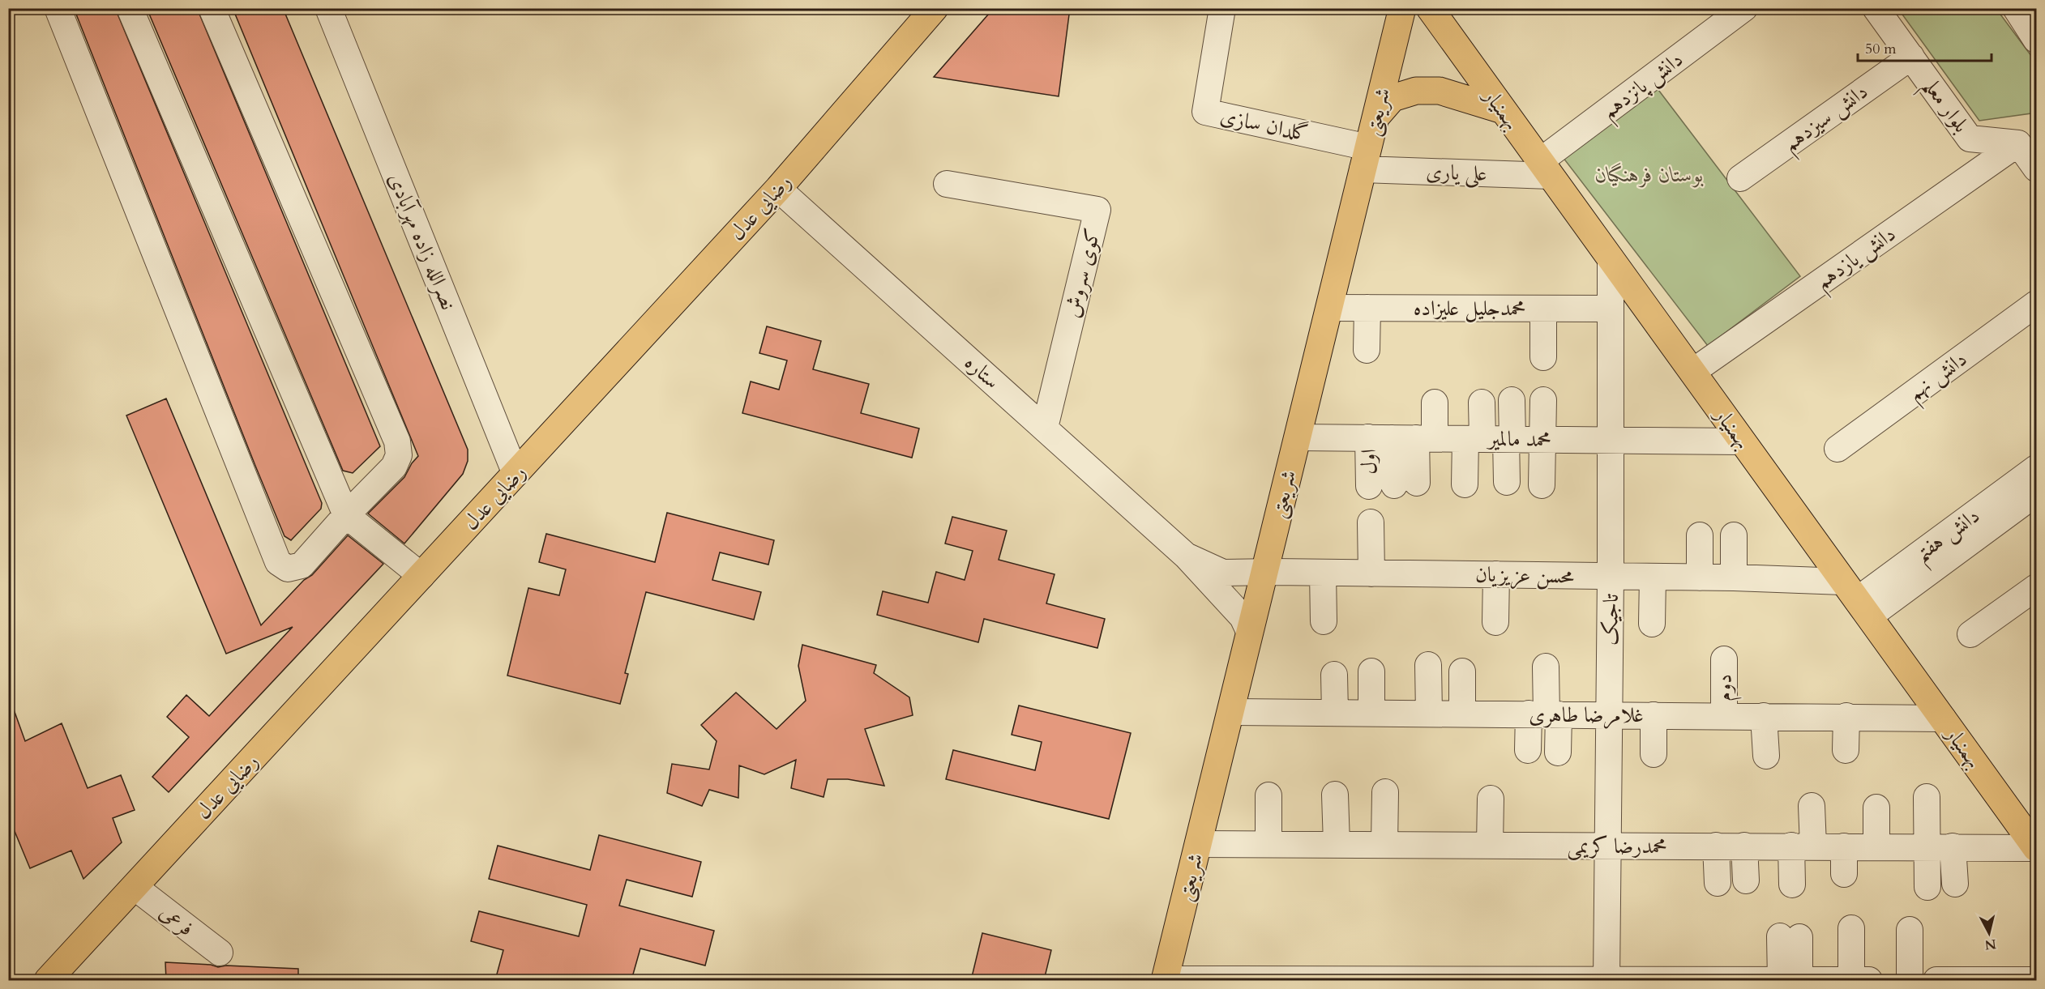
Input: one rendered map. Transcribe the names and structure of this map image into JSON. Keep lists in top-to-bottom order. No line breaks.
{"streets":{"main road":["بهمنیار","شریعتی","رضایی عدل"],"street":["دانش پانزدهم","بلوار معلم","دانش سیزدهم","گلدان سازی","علی یاری","نصرالله زاده مهرآبادی","دانش یازدهم","کوی سروش","محمدجلیل علیزاده","ستاره","دانش نهم","محمد مالمیر","اول","دانش هفتم","محسن عزیزیان","تاجیک","دوم","غلامرضا طاهری","محمدرضا کریمی","فرعی"]},"crossings":[["دانش پانزدهم","بهمنیار"],["دانش پانزدهم","علی یاری"],["بلوار معلم","دانش سیزدهم"],["بلوار معلم","دانش یازدهم"],["بهمنیار","علی یاری"],["بهمنیار","دانش یازدهم"],["بهمنیار","محمد مالمیر"],["بهمنیار","دانش هفتم"],["بهمنیار","محسن عزیزیان"],["بهمنیار","تاجیک"],["بهمنیار","غلامرضا طاهری"],["بهمنیار","محمدرضا کریمی"],["شریعتی","گلدان سازی"],["شریعتی","علی یاری"],["شریعتی","محمدجلیل علیزاده"],["شریعتی","ستاره"],["شریعتی","محمد مالمیر"],["شریعتی","محسن عزیزیان"],["شریعتی","غلامرضا طاهری"],["شریعتی","محمدرضا کریمی"],["گلدان سازی","علی یاری"],["رضایی عدل","نصرالله زاده مهرآبادی"],["رضایی عدل","ستاره"],["رضایی عدل","فرعی"],["کوی سروش","ستاره"],["محمدجلیل علیزاده","تاجیک"],["ستاره","محسن عزیزیان"],["محمد مالمیر","اول"],["محمد مالمیر","تاجیک"],["دانش هفتم","محسن عزیزیان"],["محسن عزیزیان","تاجیک"],["تاجیک","غلامرضا طاهری"],["تاجیک","محمدرضا کریمی"],["دوم","غلامرضا طاهری"]],"parks":["بوستان فرهنگیان"],"scale_bar":"50 m","north":"bottom"}
